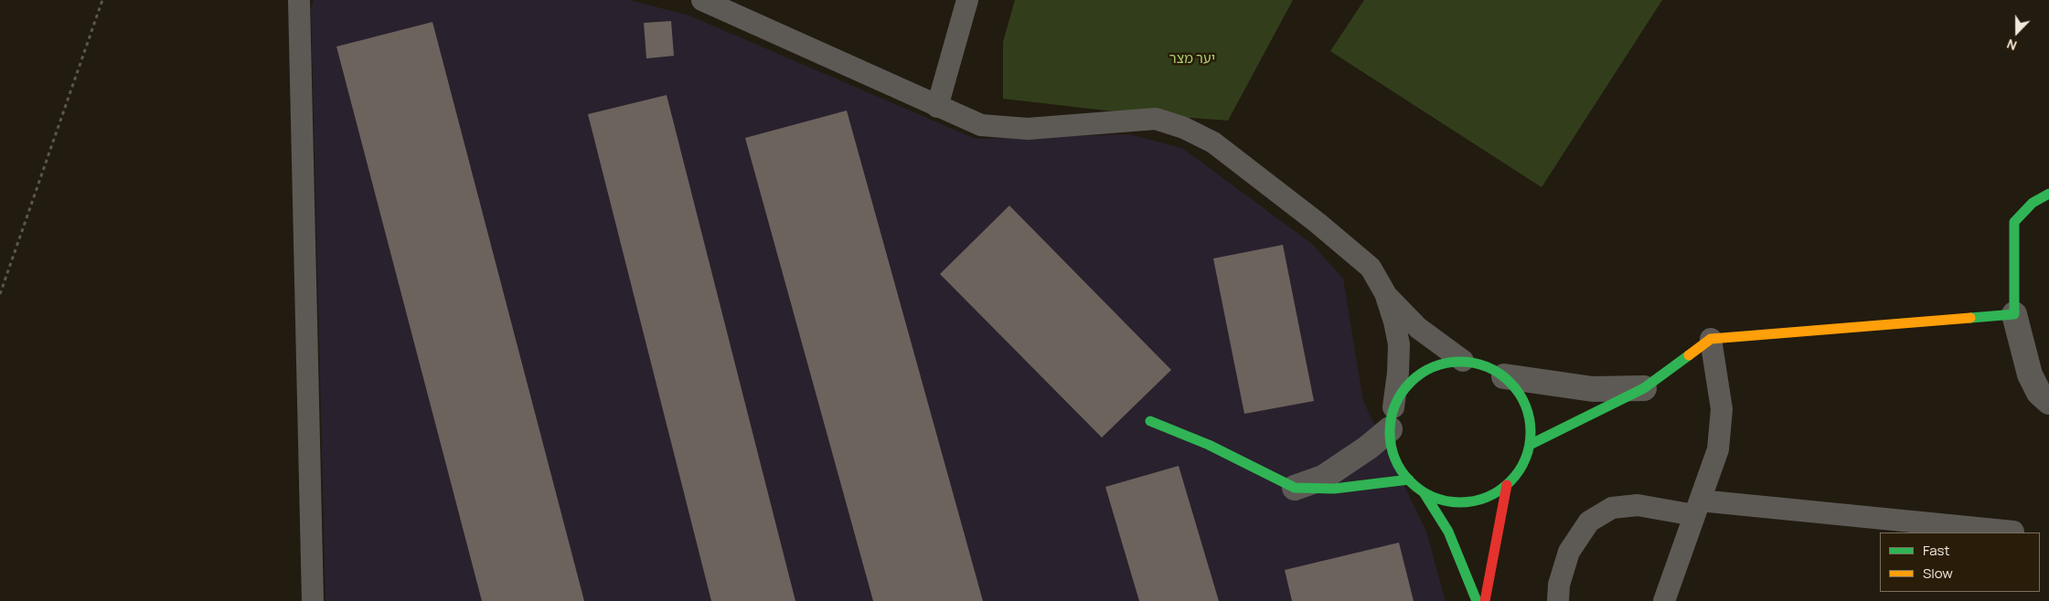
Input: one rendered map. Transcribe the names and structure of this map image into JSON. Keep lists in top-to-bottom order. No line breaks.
{"parks":["יער מצר"],"legend":["Fast","Slow"],"north":"bottom"}
